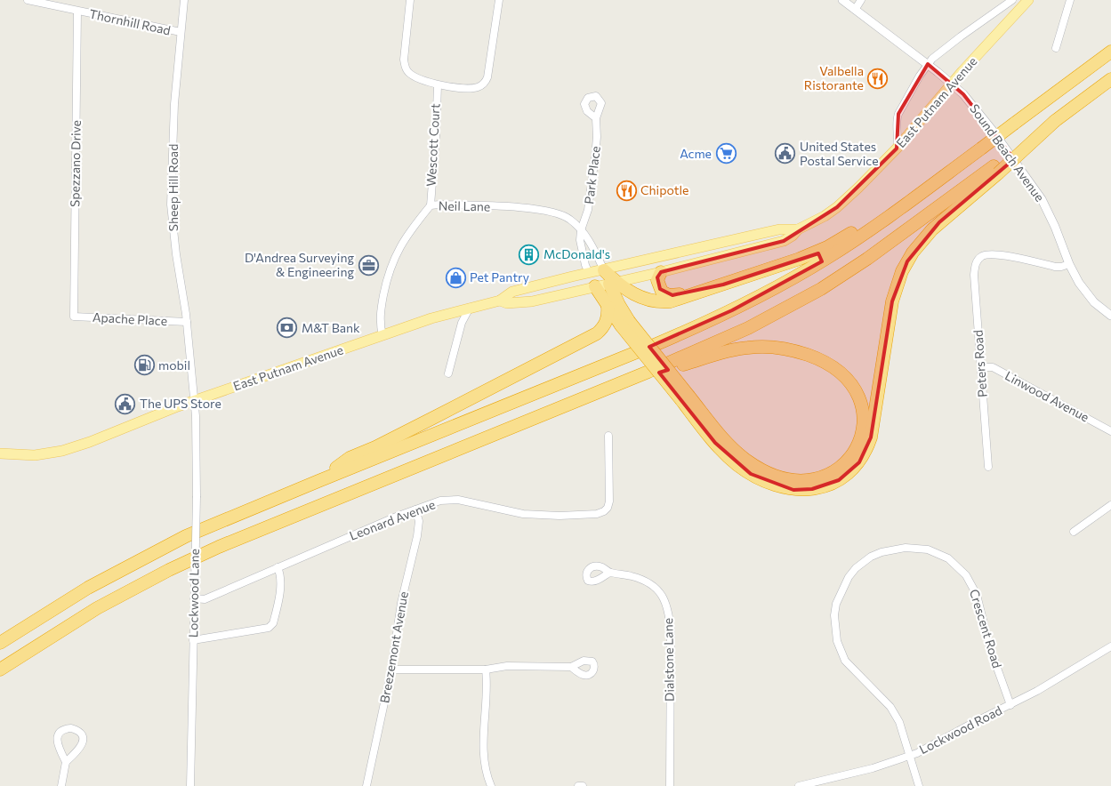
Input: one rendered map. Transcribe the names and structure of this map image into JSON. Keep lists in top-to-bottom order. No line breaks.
{"streets":{"main road":["East Putnam Avenue","Park Place"],"street":["Thornhill Road","Wescott Court","Sound Beach Avenue","Spezzano Drive","Sheep Hill Road","Neil Lane","Apache Place","Peters Road","Linwood Avenue","Leonard Avenue","Lockwood Lane","Crescent Road","Breezemont Avenue","Dialstone Lane","Lockwood Road"]},"crossings":[["Thornhill Road","Spezzano Drive"],["Thornhill Road","Sheep Hill Road"],["East Putnam Avenue","Sound Beach Avenue"],["East Putnam Avenue","Park Place"],["East Putnam Avenue","Sheep Hill Road"],["East Putnam Avenue","Neil Lane"],["East Putnam Avenue","Lockwood Lane"],["Wescott Court","Neil Lane"],["Sound Beach Avenue","Peters Road"],["Spezzano Drive","Apache Place"],["Park Place","Neil Lane"],["Sheep Hill Road","Apache Place"],["Sheep Hill Road","Lockwood Lane"],["Peters Road","Linwood Avenue"],["Leonard Avenue","Lockwood Lane"],["Leonard Avenue","Breezemont Avenue"],["Crescent Road","Lockwood Road"]],"places":{"restaurant":["Valbella Ristorante","Chipotle"],"supermarket":["Acme"],"public building":["United States Postal Service","The UPS Store"],"building":["McDonald's"],"office":["D'Andrea Surveying & Engineering"],"shop":["Pet Pantry"],"bank":["M&T Bank"],"fuel station":["mobil"]}}
